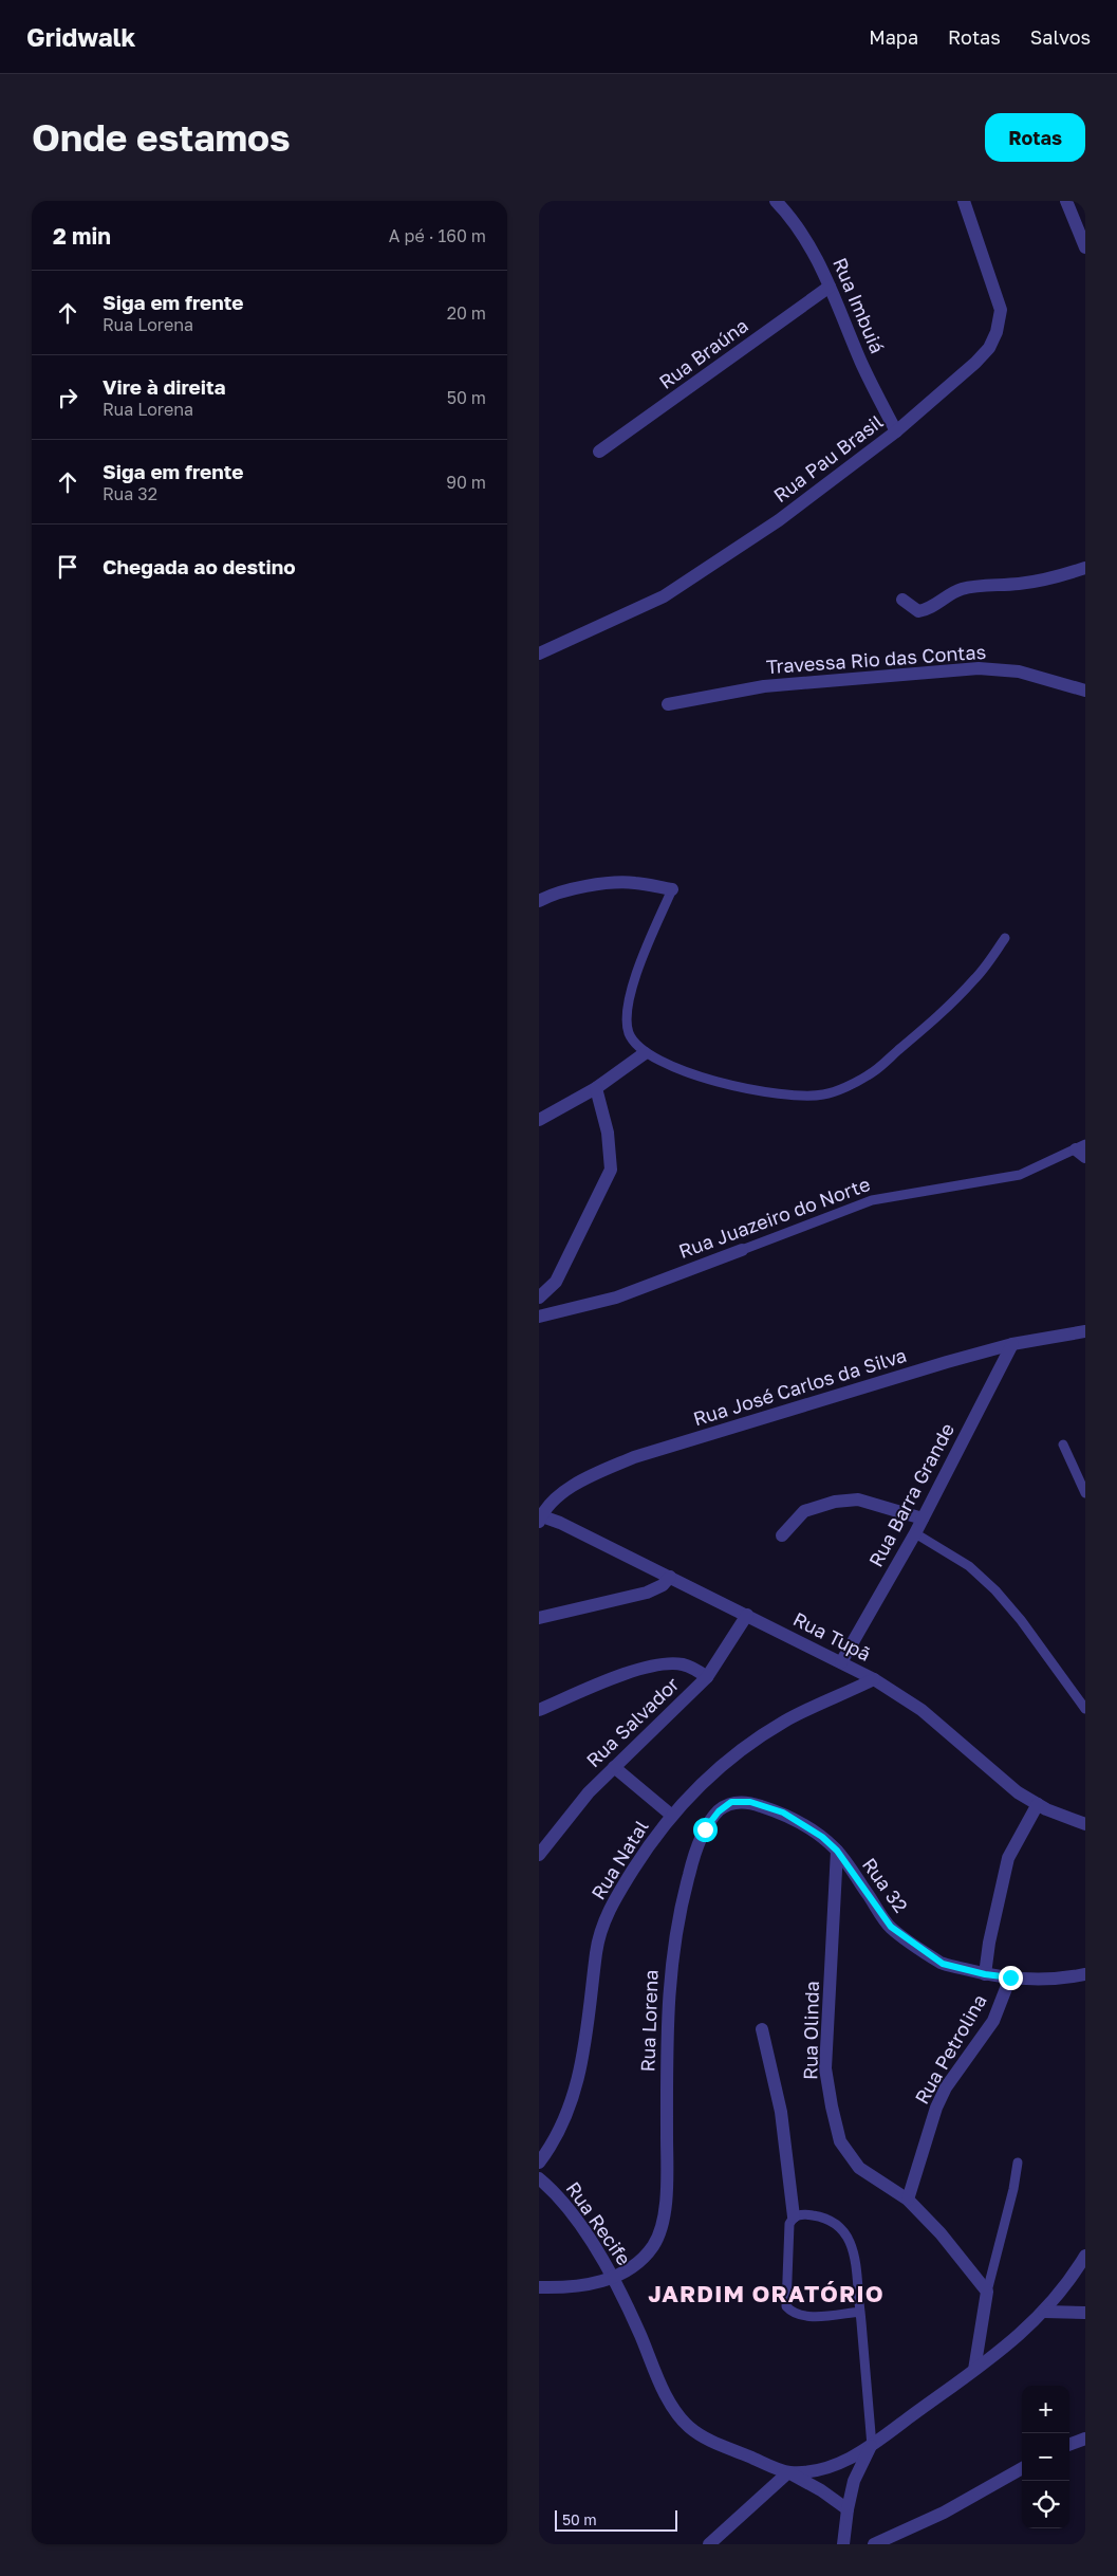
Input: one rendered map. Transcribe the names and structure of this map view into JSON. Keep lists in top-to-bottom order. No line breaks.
{"streets":{"street":["Rua Imbuiá","Rua Braúna","Rua Pau Brasil","Travessa Rio das Contas","Rua Juazeiro do Norte","Rua José Carlos da Silva","Rua Barra Grande","Rua Tupã","Rua Salvador","Rua Natal","Rua 32","Rua Lorena","Rua Olinda","Rua Petrolina","Rua Recife"]},"crossings":[["Rua Imbuiá","Rua Braúna"],["Rua Imbuiá","Rua Pau Brasil"],["Rua José Carlos da Silva","Rua Barra Grande"],["Rua José Carlos da Silva","Rua Tupã"],["Rua Barra Grande","Rua Tupã"],["Rua Tupã","Rua Salvador"],["Rua Tupã","Rua Natal"],["Rua 32","Rua Lorena"],["Rua 32","Rua Olinda"],["Rua 32","Rua Petrolina"],["Rua Lorena","Rua Olinda"],["Rua Lorena","Rua Recife"],["Rua Olinda","Rua Petrolina"]],"districts":["JARDIM ORATÓRIO"],"scale_bar":"50 m","page":{"header":"Gridwalk","nav":["Mapa","Rotas","Salvos"],"buttons":"Rotas","title":"Onde estamos","heading":["2 min","A pé · 160 m"],"list":[["Siga em frente","Rua Lorena","20 m"],["Vire à direita","Rua Lorena","50 m"],["Siga em frente","Rua 32","90 m"],"Chegada ao destino"],"map_buttons":["+","−"],"scale":"50 m"}}
